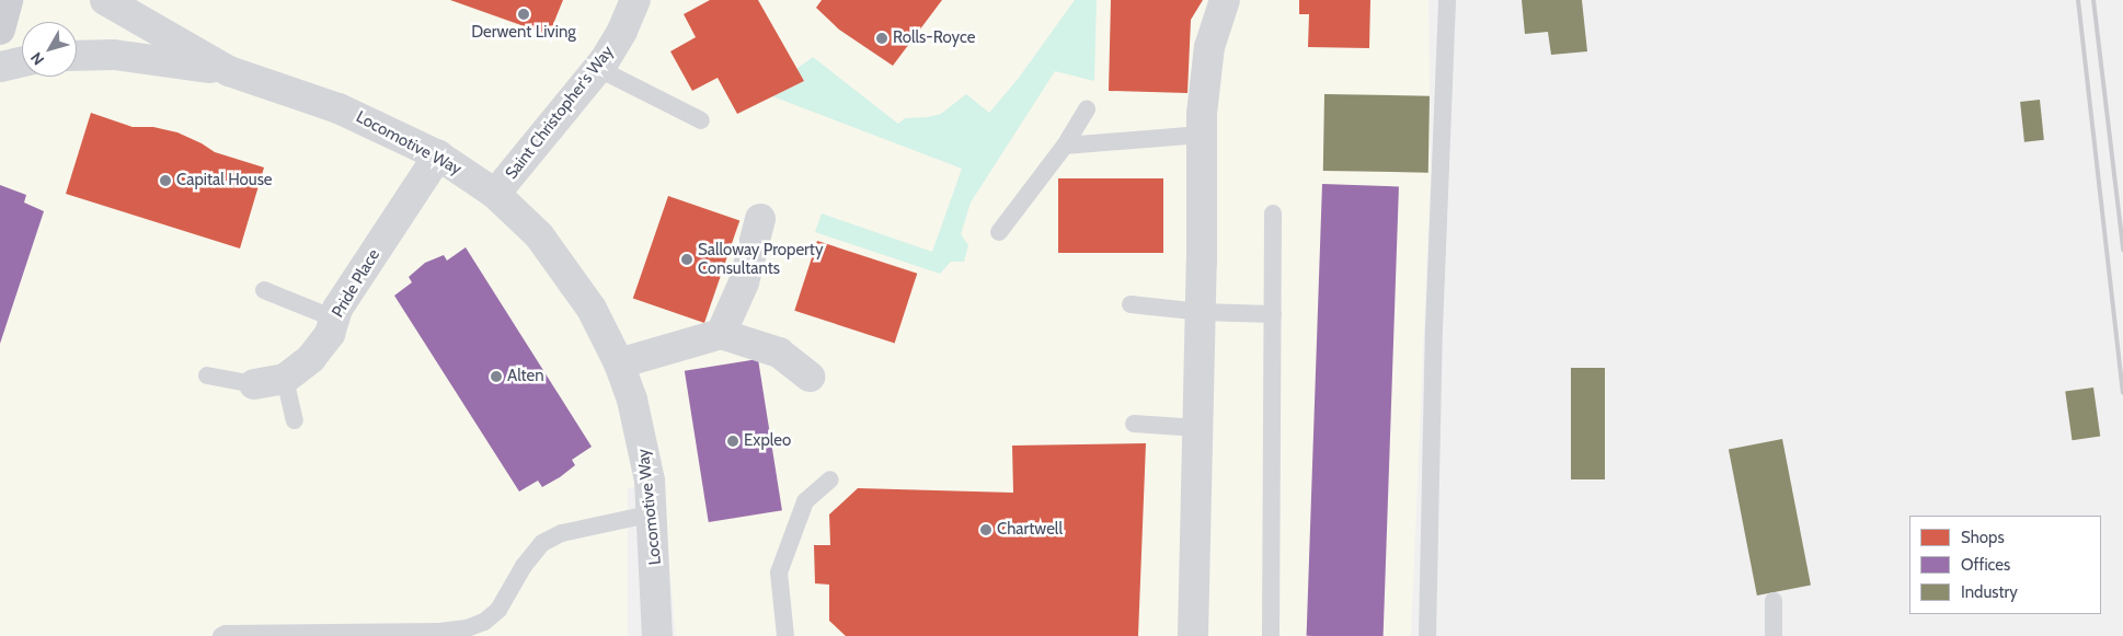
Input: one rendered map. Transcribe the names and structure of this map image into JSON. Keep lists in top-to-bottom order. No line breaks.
{"streets":{"street":["Saint Christopher's Way","Locomotive Way","Pride Place"]},"crossings":[["Saint Christopher's Way","Locomotive Way"],["Locomotive Way","Pride Place"]],"places":["Derwent Living","Rolls-Royce","Capital House","Salloway Property Consultants","Alten","Expleo","Chartwell"],"legend":["Shops","Offices","Industry"],"north":"bottom left"}
